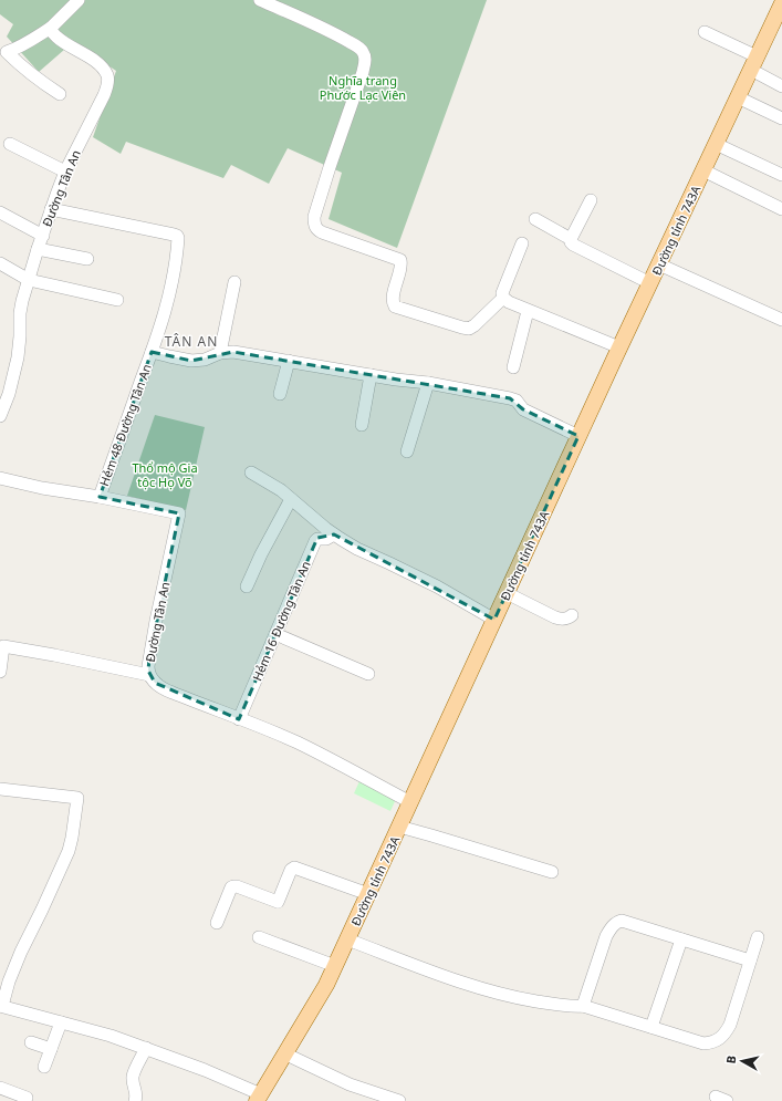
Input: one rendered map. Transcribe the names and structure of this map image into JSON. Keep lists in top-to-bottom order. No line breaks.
{"streets":{"main road":["Đường tỉnh 743A"],"street":["Đường Tân An","Hẻm 48 Đường Tân An","Hẻm 16 Đường Tân An"]},"crossings":[["Đường Tân An","Đường tỉnh 743A"],["Đường Tân An","Hẻm 48 Đường Tân An"],["Đường Tân An","Hẻm 16 Đường Tân An"]],"districts":["TÂN AN"],"parks":["Nghĩa trang Phước Lạc Viên","Thổ mộ Gia tộc Họ Võ"],"north":"left"}
